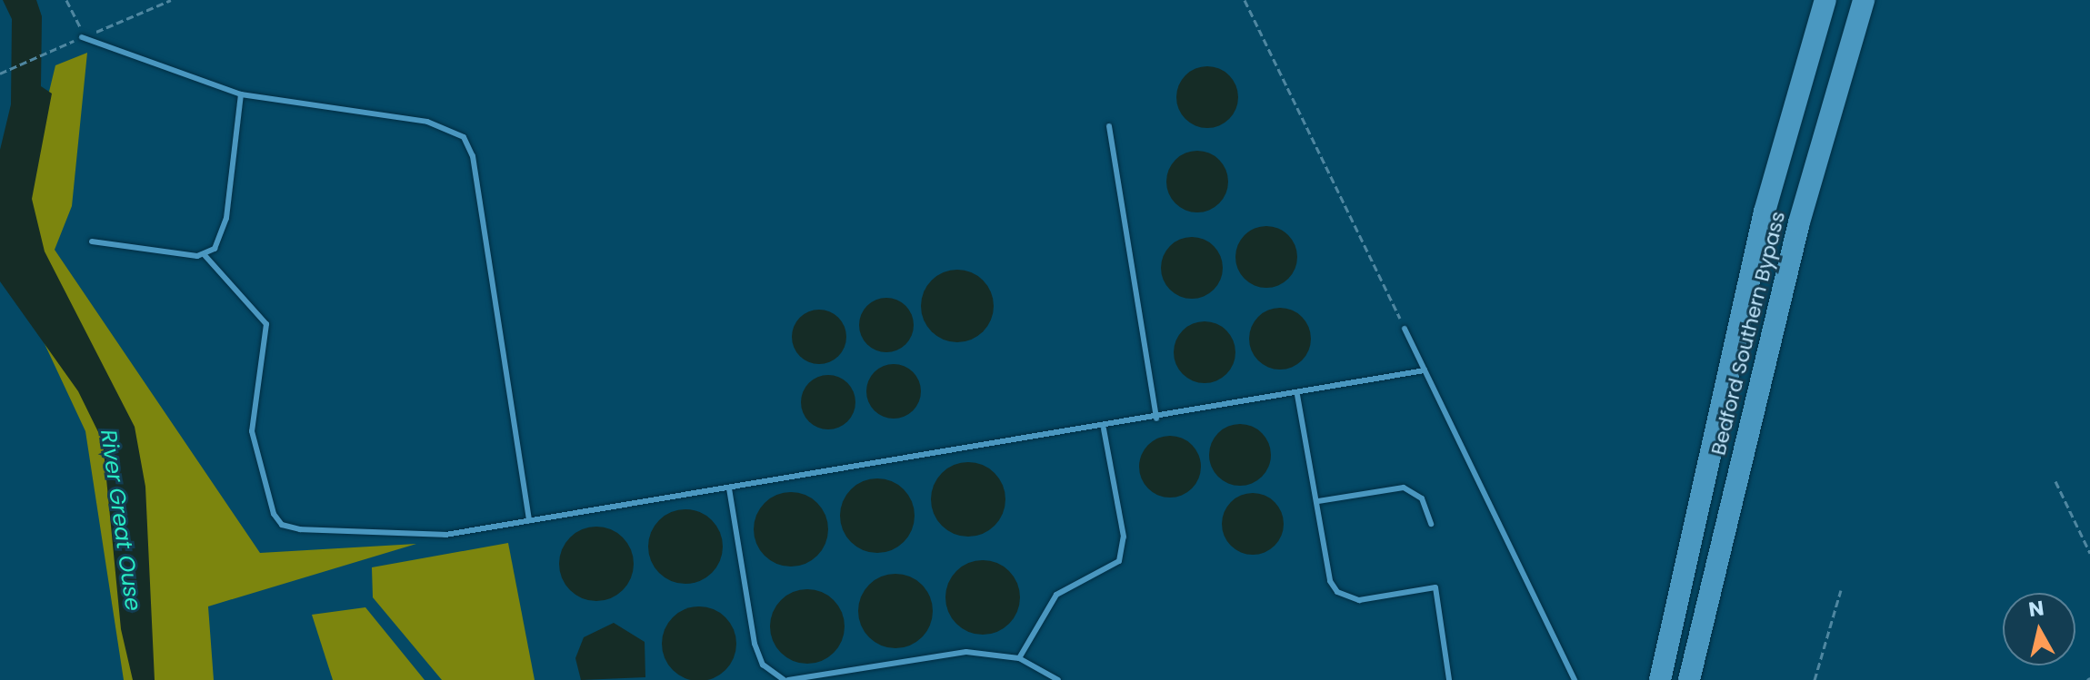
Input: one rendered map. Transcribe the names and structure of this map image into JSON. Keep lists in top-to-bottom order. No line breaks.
{"streets":{"highway":["Bedford Southern Bypass"]},"water":["River Great Ouse"],"north":"top"}
